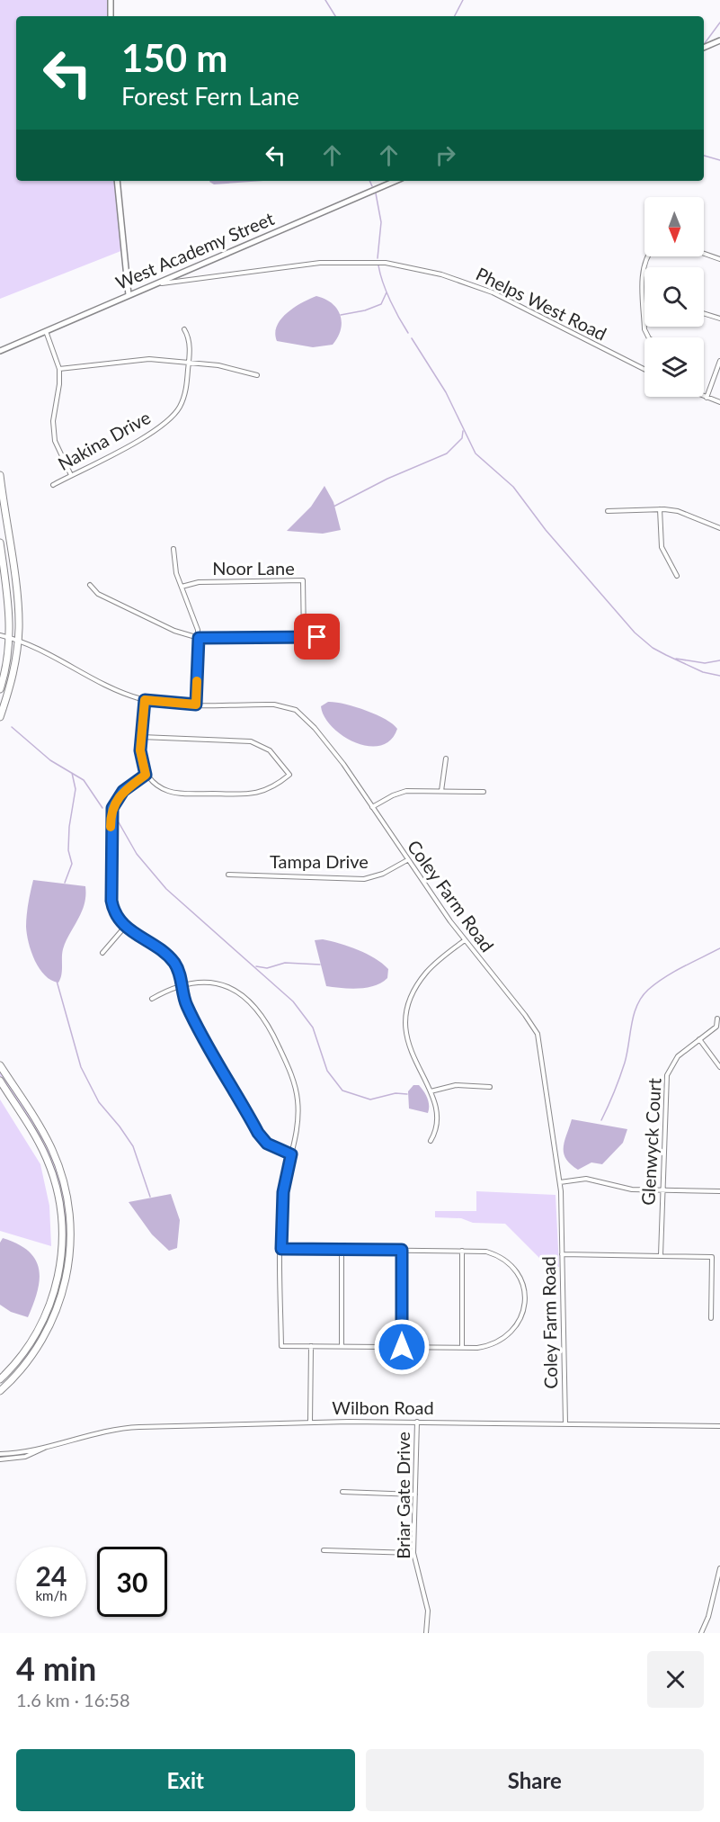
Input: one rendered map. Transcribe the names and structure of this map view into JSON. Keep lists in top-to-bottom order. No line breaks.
{"streets":{"main road":["West Academy Street"],"street":["Phelps West Road","Nakina Drive","Noor Lane","Tampa Drive","Coley Farm Road","Glenwyck Court","Wilbon Road","Briar Gate Drive"]},"crossings":[["West Academy Street","Phelps West Road"],["Tampa Drive","Coley Farm Road"],["Coley Farm Road","Wilbon Road"],["Wilbon Road","Briar Gate Drive"]],"north":"bottom","page":{"turn":["150 m","Forest Fern Lane"],"speed":"24 km/h","limit":"30","heading":["4 min","1.6 km · 16:58"],"buttons":["Exit","Share"]}}
